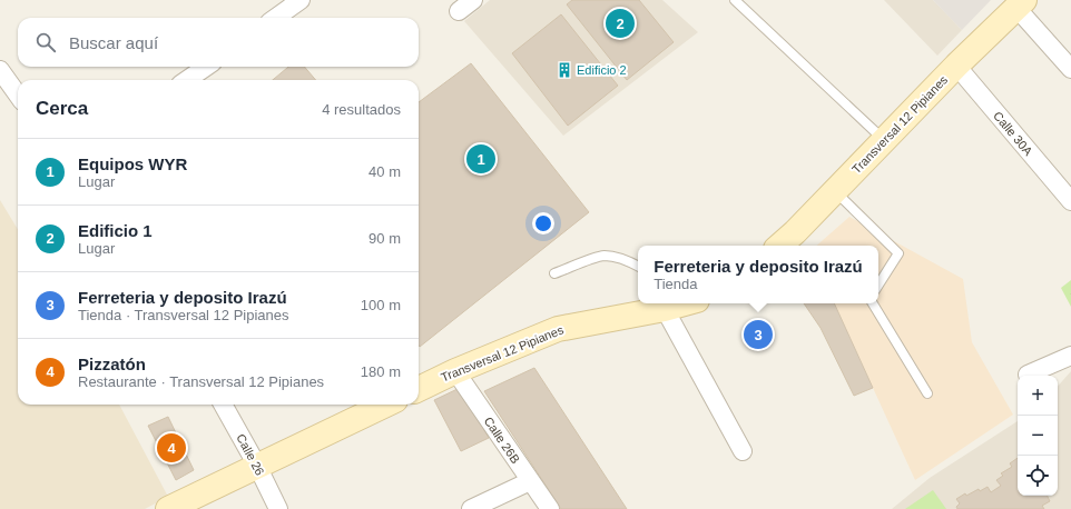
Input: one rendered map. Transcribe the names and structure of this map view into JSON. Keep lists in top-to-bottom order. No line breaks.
{"streets":{"street":["Transversal 12 Pipianes","Calle 30A","Calle 26B","Calle 26"]},"crossings":[["Transversal 12 Pipianes","Calle 30A"],["Transversal 12 Pipianes","Calle 26B"]],"places":{"building":["Edificio 2"]},"page":{"pins":["2","1","3","4"],"search":"Buscar aquí","heading":["Cerca","4 resultados"],"list":[{"mark":"1","name":"Equipos WYR","note":"Lugar","value":"40 m"},{"mark":"2","name":"Edificio 1","note":"Lugar","value":"90 m"},{"mark":"3","name":"Ferreteria y deposito Irazú","note":"Tienda · Transversal 12 Pipianes","value":"100 m"},{"mark":"4","name":"Pizzatón","note":"Restaurante · Transversal 12 Pipianes","value":"180 m"}],"popup":["Ferreteria y deposito Irazú","Tienda"],"map_buttons":["+","−"]}}
